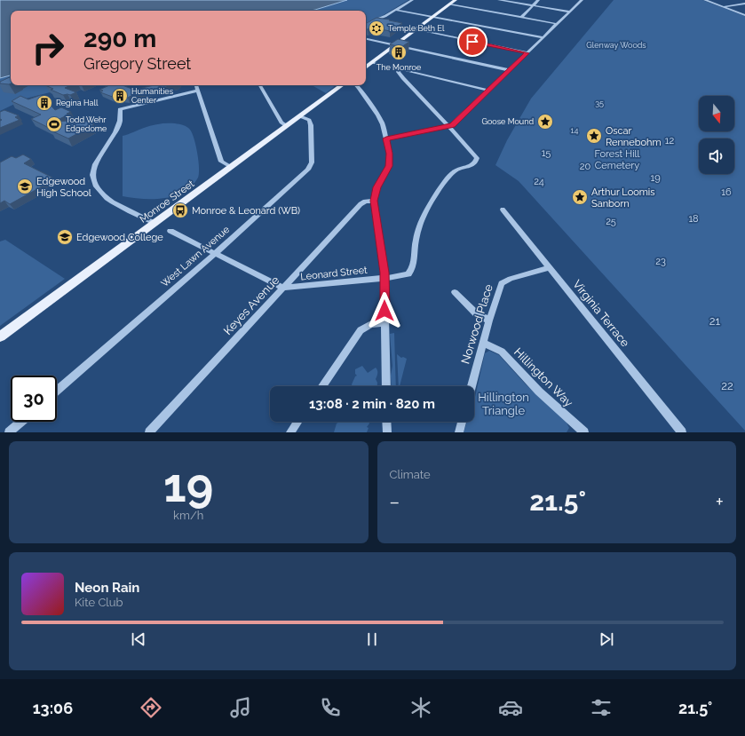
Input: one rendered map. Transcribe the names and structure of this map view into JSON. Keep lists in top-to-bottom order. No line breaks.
{"streets":{"main road":["Monroe Street"],"street":["West Lawn Avenue","Leonard Street","Keyes Avenue","Virginia Terrace","Norwood Place","Hillington Way"]},"crossings":[["Monroe Street","West Lawn Avenue"],["Leonard Street","Keyes Avenue"],["Virginia Terrace","Norwood Place"],["Norwood Place","Hillington Way"]],"parks":["Glenway Woods","35","14","12","15","Forest Hill Cemetery","20","19","24","16","18","25","23","21","22","Hillington Triangle"],"places":{"synagogue":["Temple Beth El"],"building":["The Monroe","Humanities Center","Regina Hall"],"place":["Goose Mound","Oscar Rennebohm","Arthur Loomis Sanborn"],"sports":["Todd Wehr Edgedome"],"school or university":["Edgewood High School","Edgewood College"],"bus stop":["Monroe & Leonard (WB)"]},"north":"bottom","page":{"turn":["290 m","Gregory Street"],"limit":"30","trip":"13:08 · 2 min · 820 m","tile":[["19","km/h"],"Climate"],"heat":["−","21.5°","+"],"song":["Neon Rain","Kite Club"],"tabs":["13:06","21.5°"]}}
